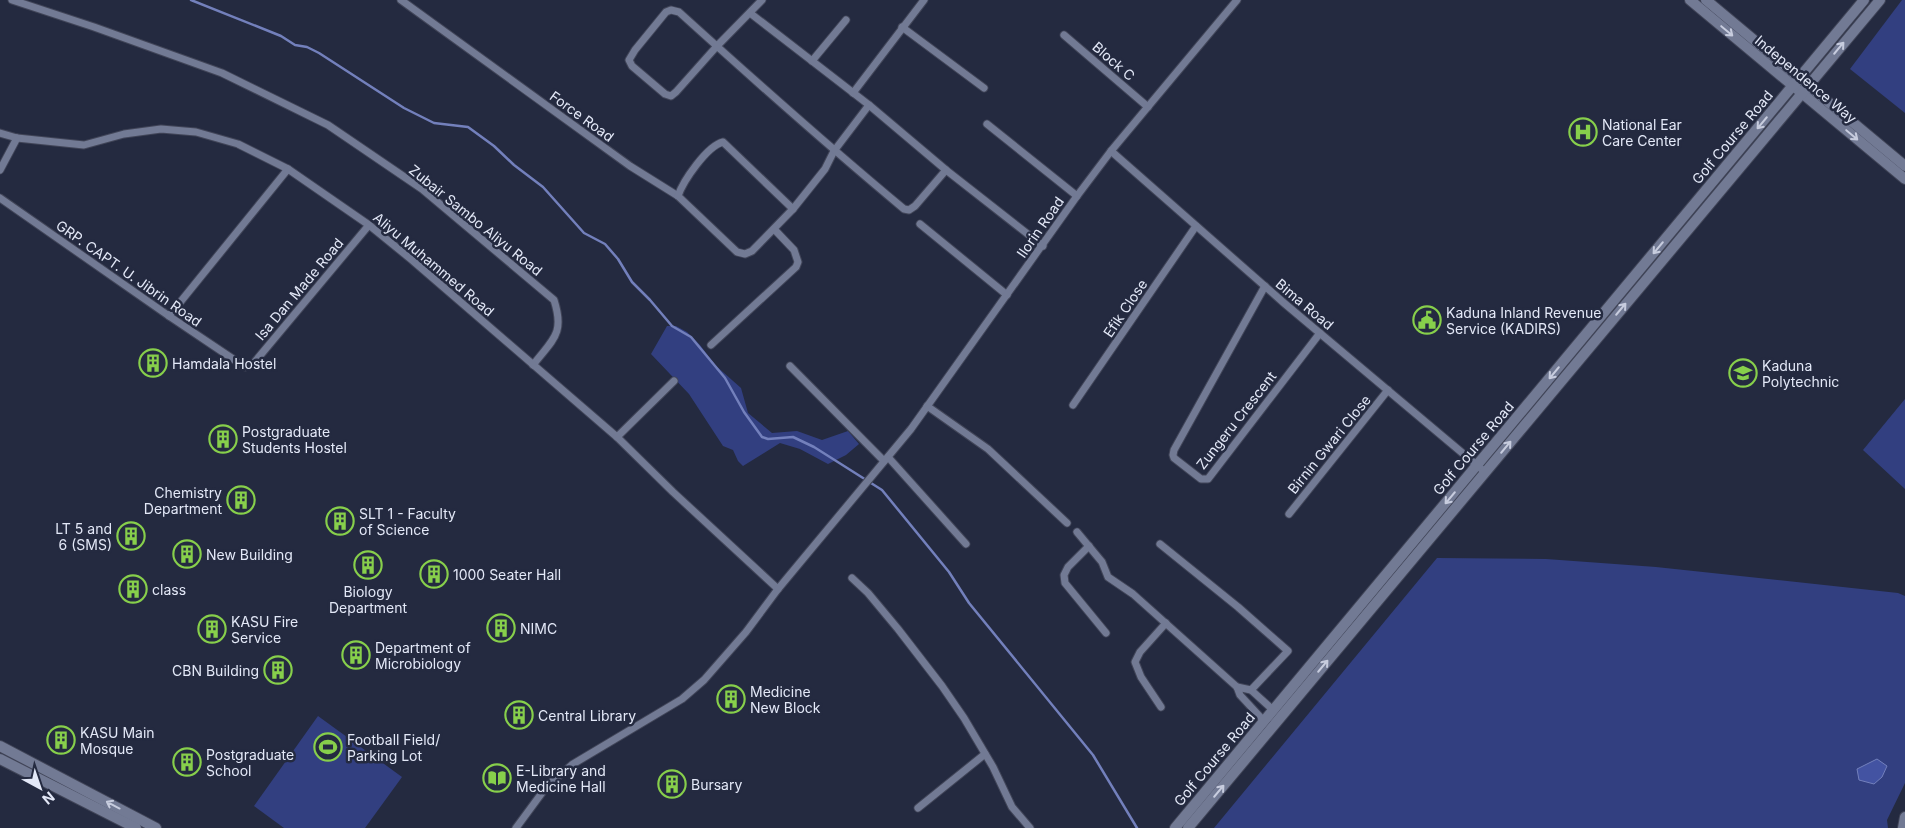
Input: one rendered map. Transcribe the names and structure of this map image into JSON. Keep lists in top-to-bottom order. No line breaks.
{"streets":{"street":["Block C","Independence Way","Force Road","Golf Course Road","Zubair Sambo Aliyu Road","Ilorin Road","Aliyu Muhammed Road","GRP. CAPT. U. Jibrin Road","Isa Dan Made Road","Bima Road","Efik Close","Zungeru Crescent","Birnin Gwari Close"]},"crossings":[["Block C","Ilorin Road"],["Independence Way","Golf Course Road"],["Golf Course Road","Bima Road"],["Zubair Sambo Aliyu Road","Aliyu Muhammed Road"],["Ilorin Road","Aliyu Muhammed Road"],["Ilorin Road","Bima Road"],["Aliyu Muhammed Road","Isa Dan Made Road"],["GRP. CAPT. U. Jibrin Road","Isa Dan Made Road"],["Bima Road","Efik Close"],["Bima Road","Zungeru Crescent"],["Bima Road","Birnin Gwari Close"]],"places":{"hospital":["National Ear Care Center"],"public building":["Kaduna Inland Revenue Service (KADIRS)"],"building":["Hamdala Hostel","Postgraduate Students Hostel","Chemistry Department","SLT 1 - Faculty of Science","LT 5 and 6 (SMS)","New Building","Biology Department","1000 Seater Hall","class","NIMC","KASU Fire Service","Department of Microbiology","CBN Building","Medicine New Block","Central Library","KASU Main Mosque","Postgraduate School","Bursary"],"school or university":["Kaduna Polytechnic"],"sports":["Football Field/ Parking Lot"],"library":["E-Library and Medicine Hall"]},"north":"bottom right"}
